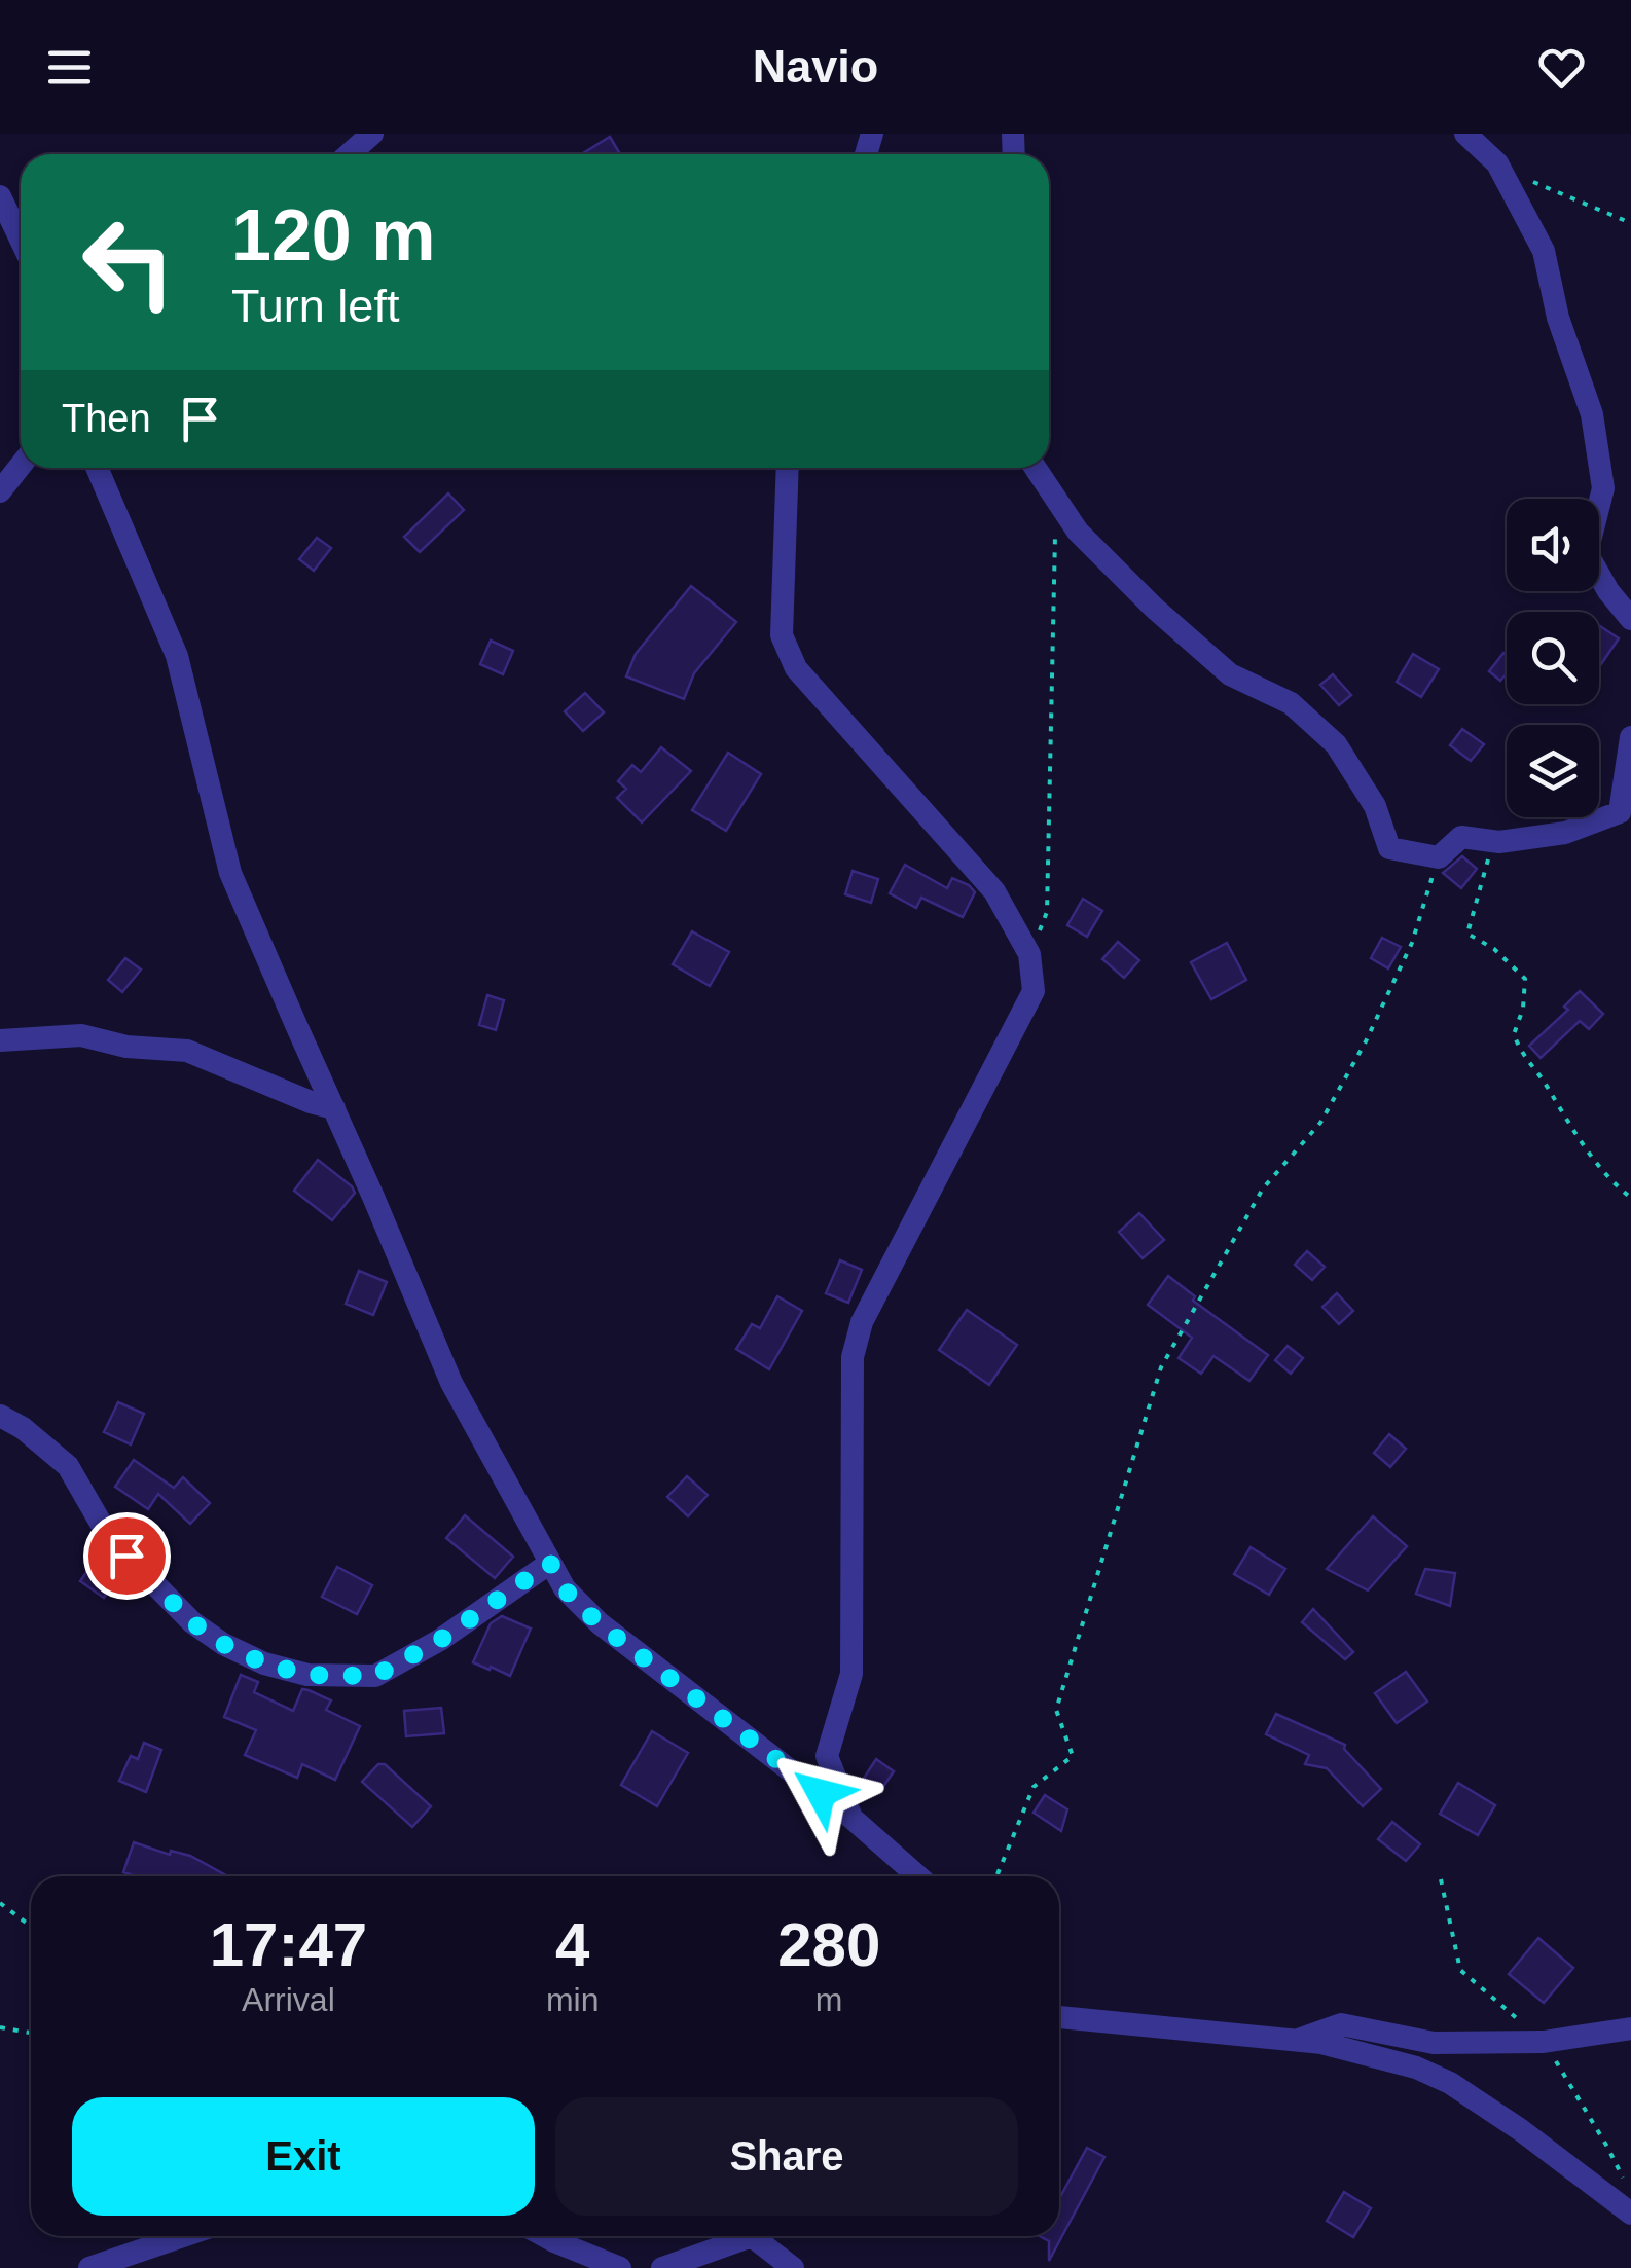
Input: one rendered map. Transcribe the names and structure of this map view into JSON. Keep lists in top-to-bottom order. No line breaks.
{"page":{"header":"Navio","turn":["120 m","Turn left"],"then":"Then","eta":["17:47","Arrival","4","min","280","m"],"buttons":["Exit","Share"]}}
